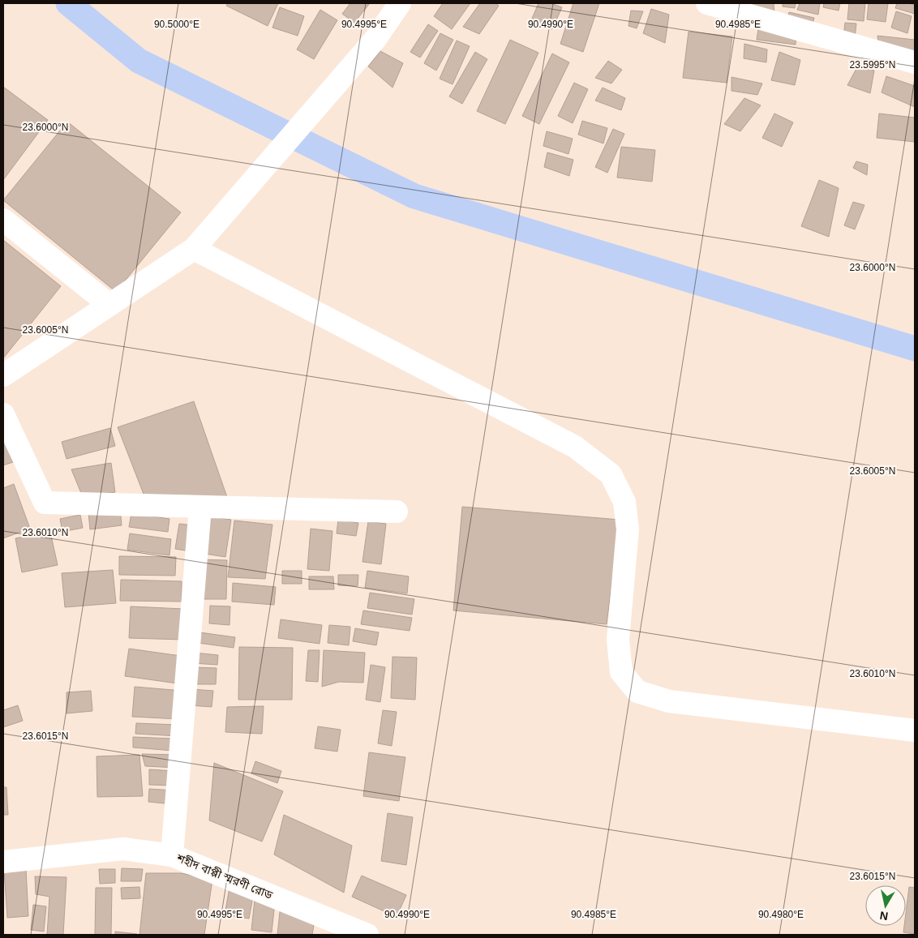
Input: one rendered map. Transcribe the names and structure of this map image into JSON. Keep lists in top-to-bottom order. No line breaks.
{"streets":{"street":["শহীদ বাপ্পী স্মরণী রোড"]},"north":"bottom","coordinates":["90.5000°E","90.4995°E","90.4990°E","90.4985°E","23.5995°N","23.6000°N","23.6005°N","23.6010°N","23.6015°N","90.4980°E"]}
